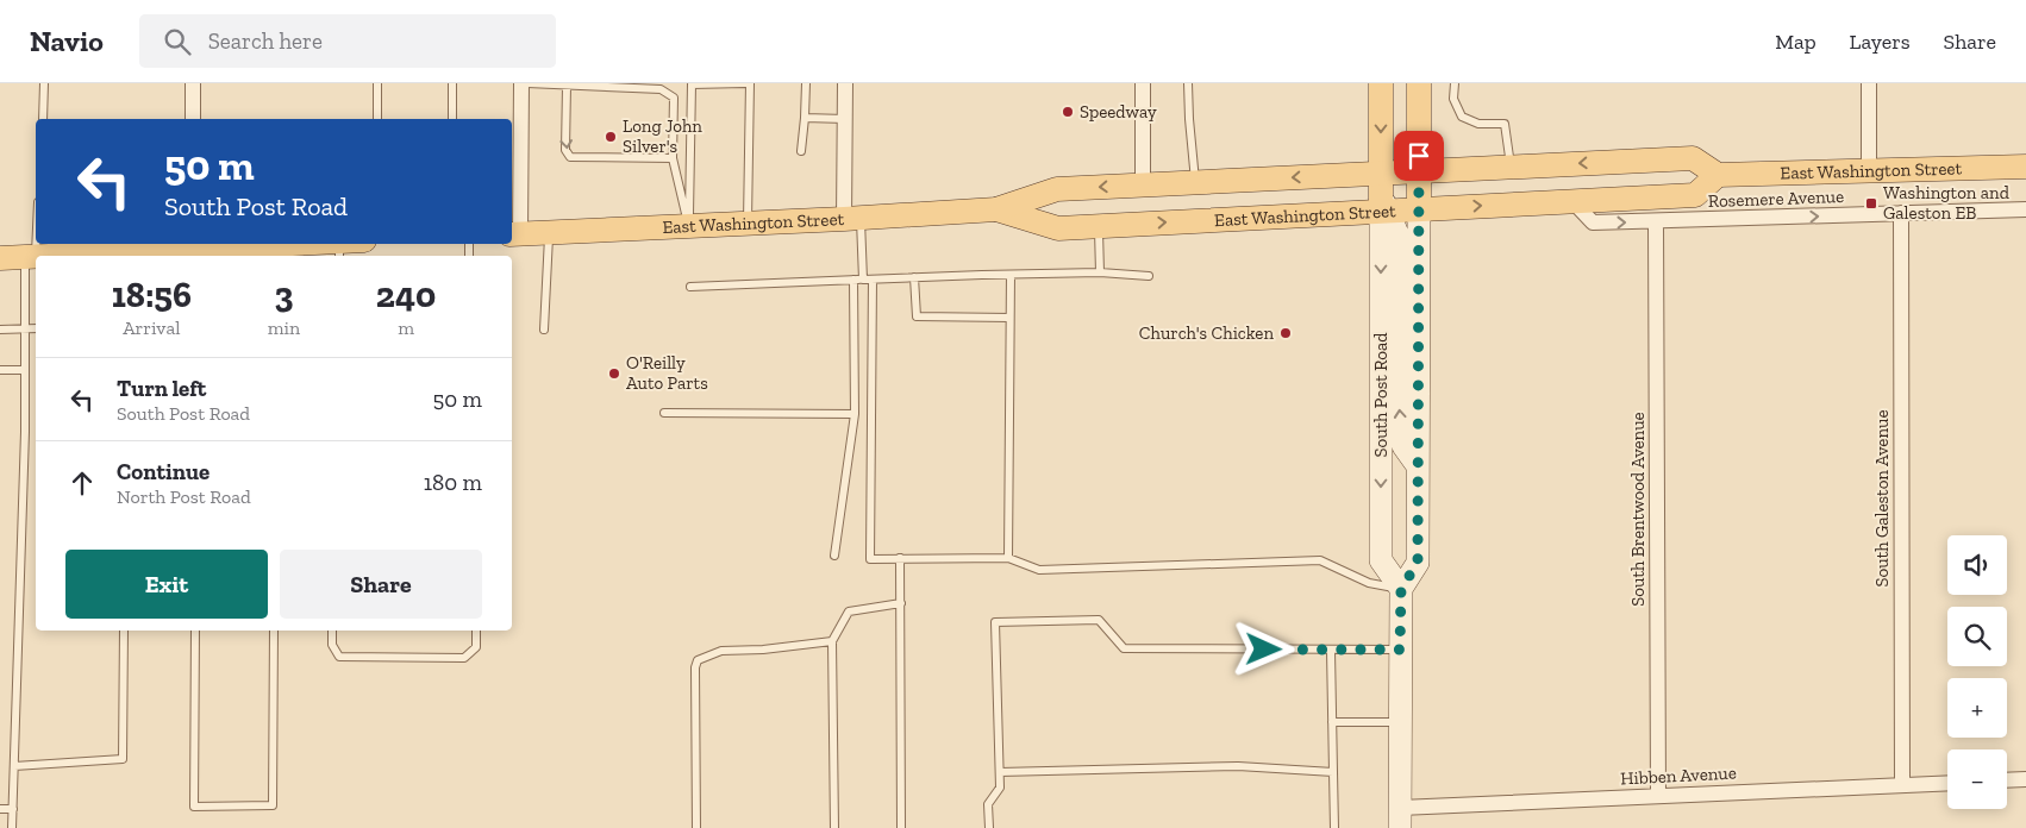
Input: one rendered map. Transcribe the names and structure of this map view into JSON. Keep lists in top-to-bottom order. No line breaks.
{"streets":{"main road":["East Washington Street","South Post Road"],"street":["Rosemere Avenue","South Galeston Avenue","South Brentwood Avenue","Hibben Avenue"]},"crossings":[["East Washington Street","Rosemere Avenue"],["East Washington Street","South Post Road"],["Rosemere Avenue","South Galeston Avenue"],["Rosemere Avenue","South Brentwood Avenue"],["South Galeston Avenue","Hibben Avenue"],["South Brentwood Avenue","Hibben Avenue"]],"one_way":["Rosemere Avenue"],"places":{"other":["Speedway","Long John Silver's","Church's Chicken","O'Reilly Auto Parts"],"transit":["Washington and Galeston EB"]},"page":{"header":"Navio","search":"Search here","nav":["Map","Layers","Share"],"turn":["50 m","South Post Road"],"eta":["18:56","Arrival","3","min","240","m"],"list":[{"name":"Turn left","note":"South Post Road","value":"50 m"},{"name":"Continue","note":"North Post Road","value":"180 m"}],"map_buttons":["+","−"],"buttons":["Exit","Share"]}}
